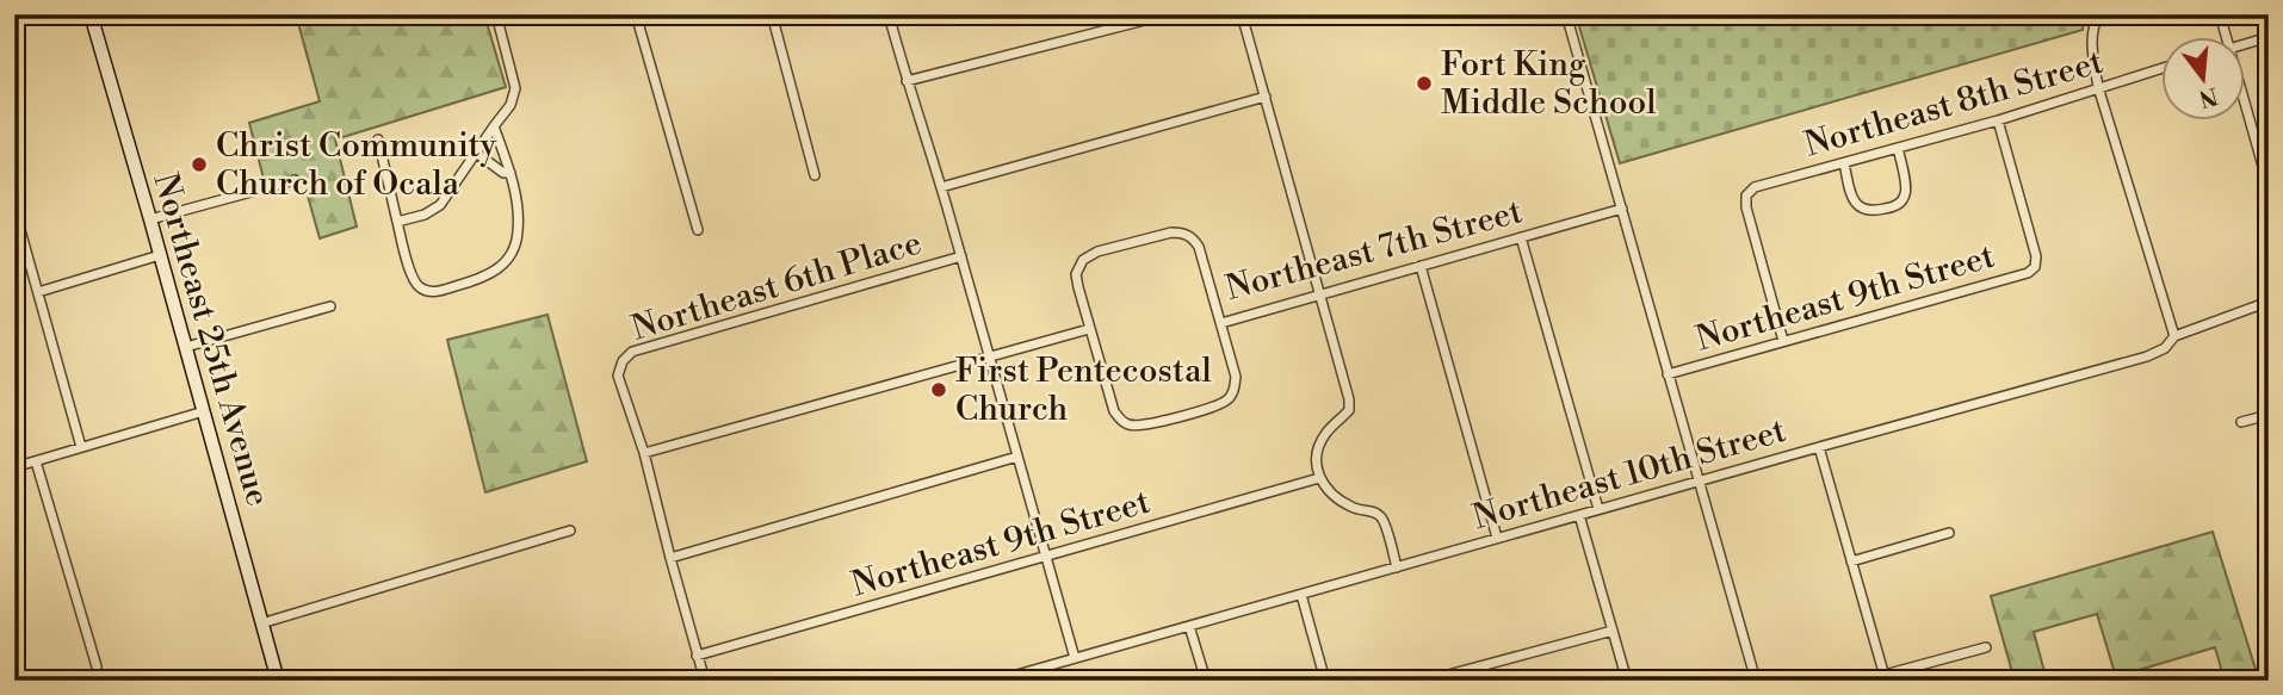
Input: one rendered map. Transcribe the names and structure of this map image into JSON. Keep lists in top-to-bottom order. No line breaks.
{"streets":{"main road":["Northeast 25th Avenue"],"street":["Northeast 8th Street","Northeast 7th Street","Northeast 6th Place","Northeast 9th Street","Northeast 10th Street"]},"crossings":[["Northeast 8th Street","Northeast 9th Street"]],"places":["Fort King Middle School","Christ Community Church of Ocala","First Pentecostal Church"],"north":"bottom"}
